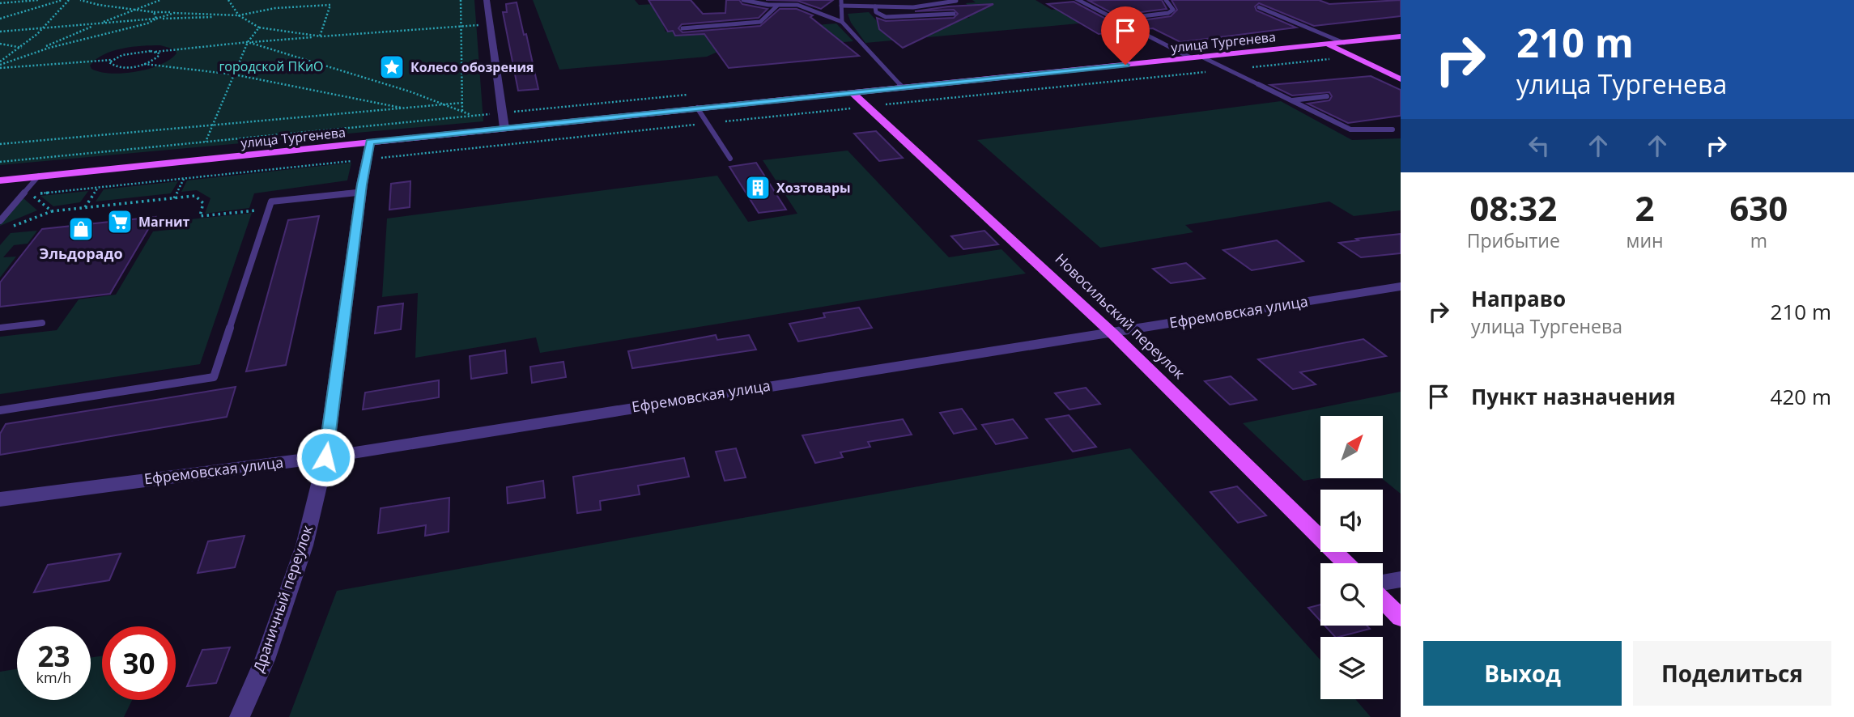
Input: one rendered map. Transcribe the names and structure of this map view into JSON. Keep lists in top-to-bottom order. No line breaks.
{"streets":{"main road":["улица Тургенева","Новосильский переулок"],"street":["Ефремовская улица","Драничный переулок"]},"crossings":[["улица Тургенева","Новосильский переулок"],["улица Тургенева","Драничный переулок"],["Ефремовская улица","Новосильский переулок"],["Ефремовская улица","Драничный переулок"]],"parks":["городской ПКиО"],"places":{"place":["Колесо обозрения"],"building":["Хозтовары"],"supermarket":["Магнит"],"shop":["Эльдорадо"]},"north":"top right","page":{"turn":["210 m","улица Тургенева"],"eta":["08:32","Прибытие","2","мин","630","m"],"list":[{"name":"Направо","note":"улица Тургенева","value":"210 m"},{"name":"Пункт назначения","value":"420 m"}],"speed":"23 km/h","limit":"30","buttons":["Выход","Поделиться"]}}
